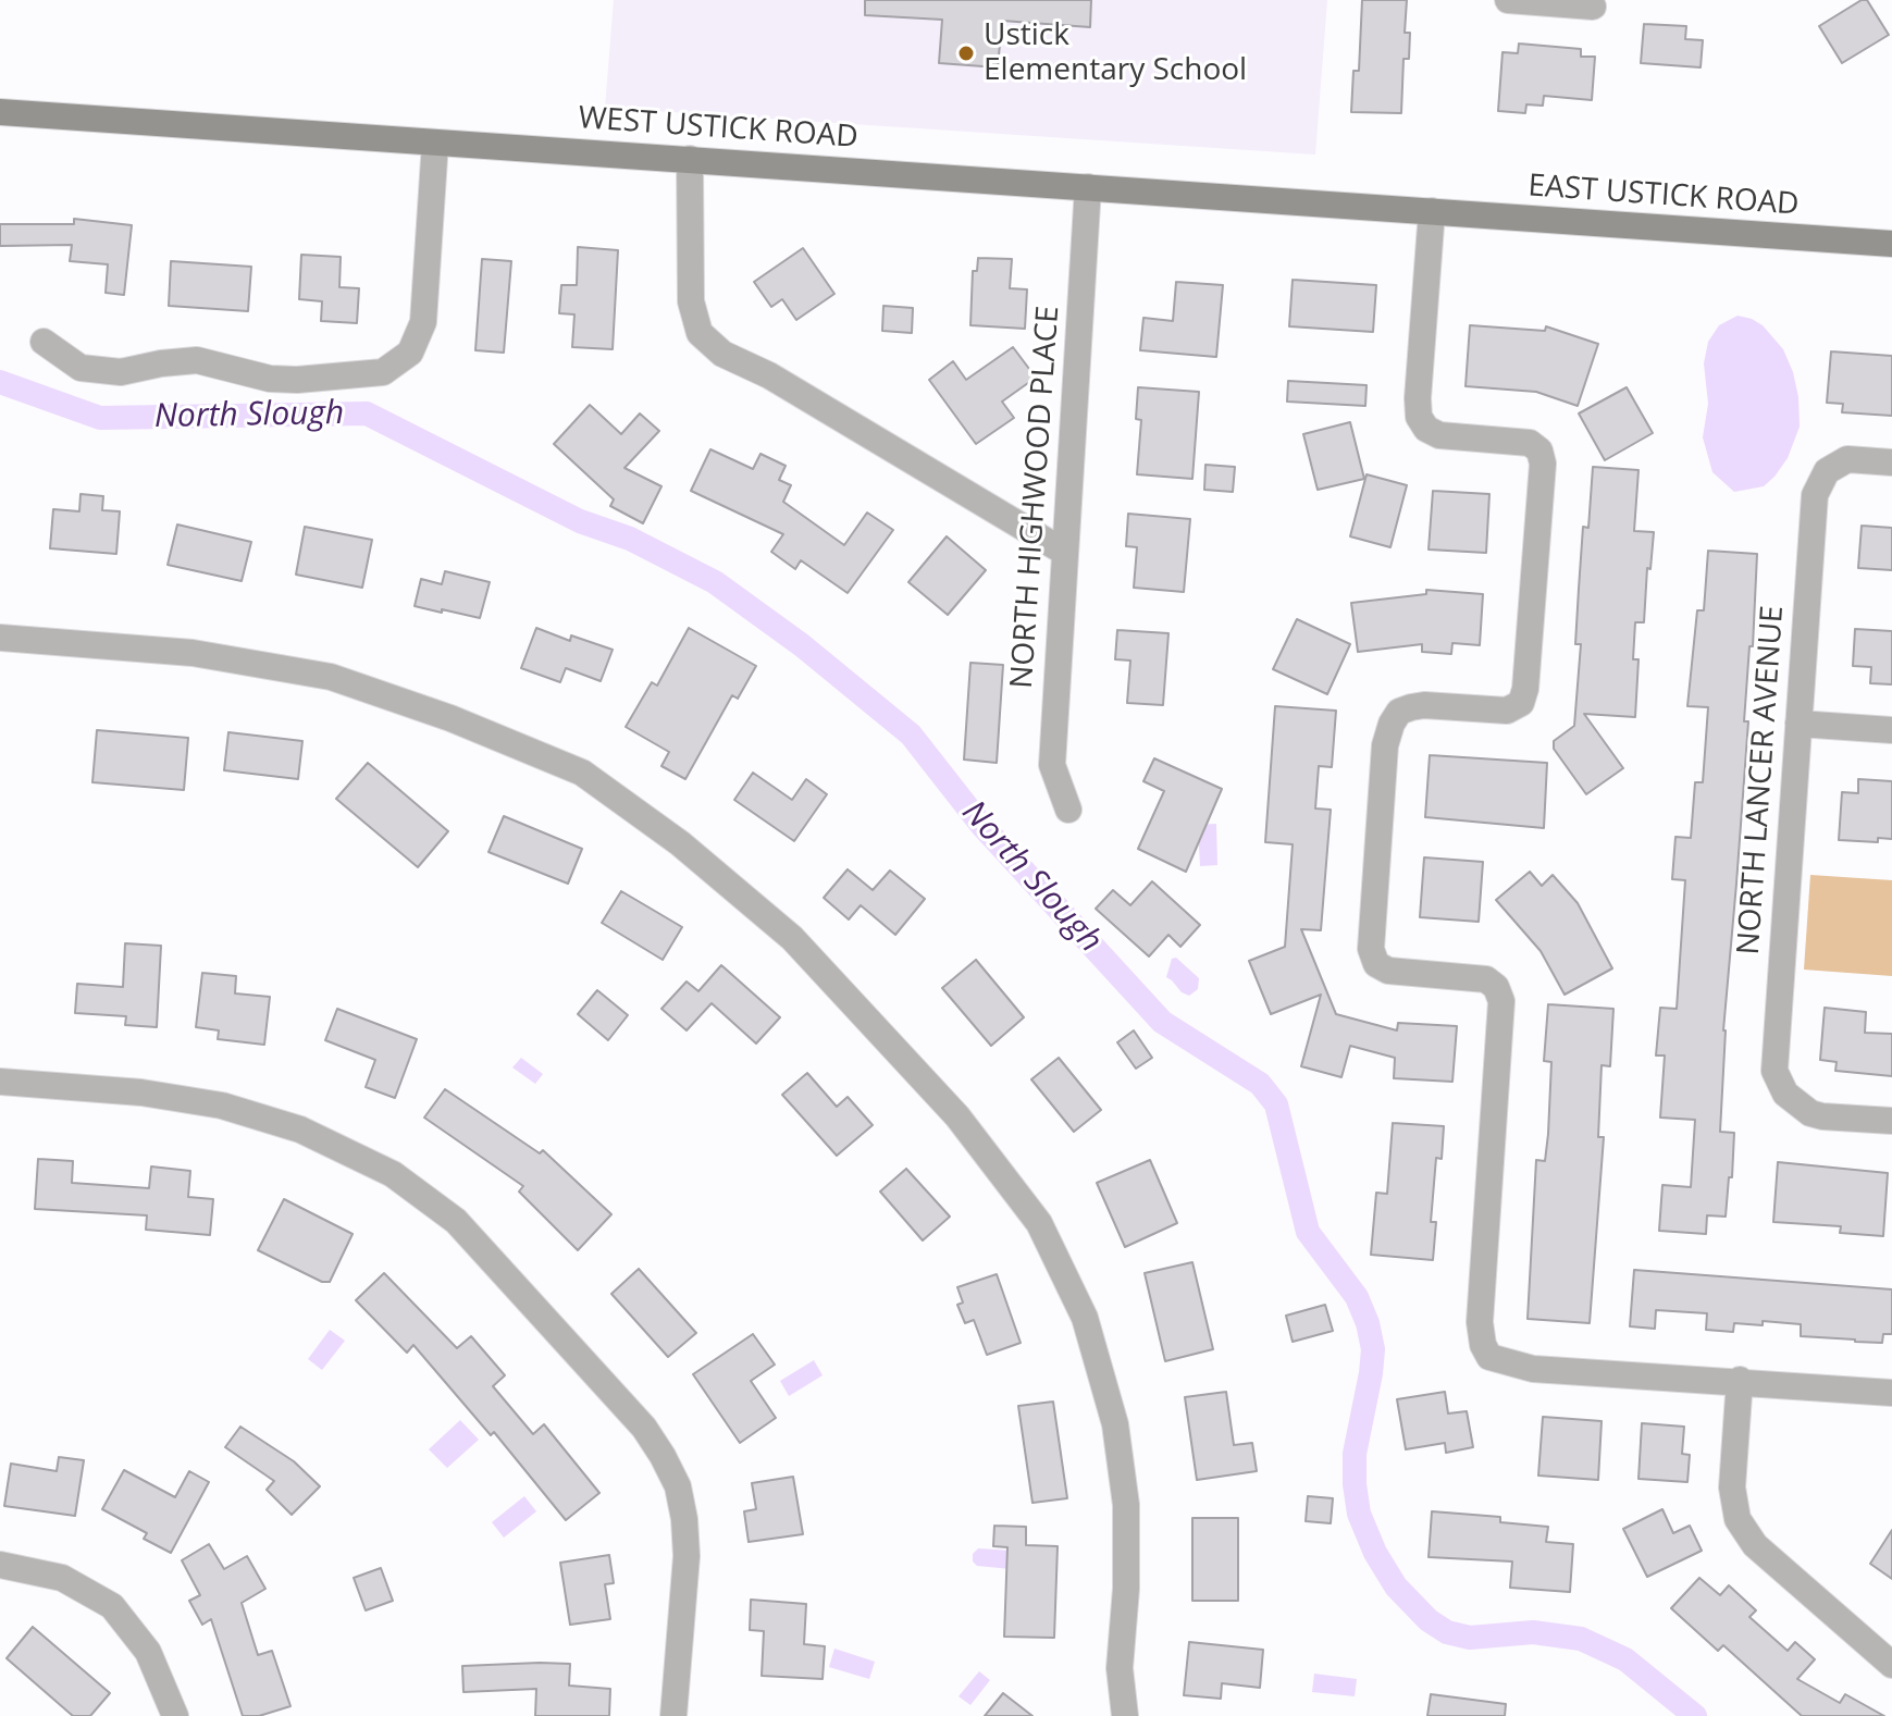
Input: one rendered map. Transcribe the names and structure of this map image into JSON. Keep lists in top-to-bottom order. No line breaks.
{"streets":{"main road":["WEST USTICK ROAD","EAST USTICK ROAD"],"street":["NORTH HIGHWOOD PLACE","NORTH LANCER AVENUE"]},"crossings":[["WEST USTICK ROAD","EAST USTICK ROAD"],["WEST USTICK ROAD","NORTH HIGHWOOD PLACE"]],"water":["North Slough"],"places":["Ustick Elementary School"]}
